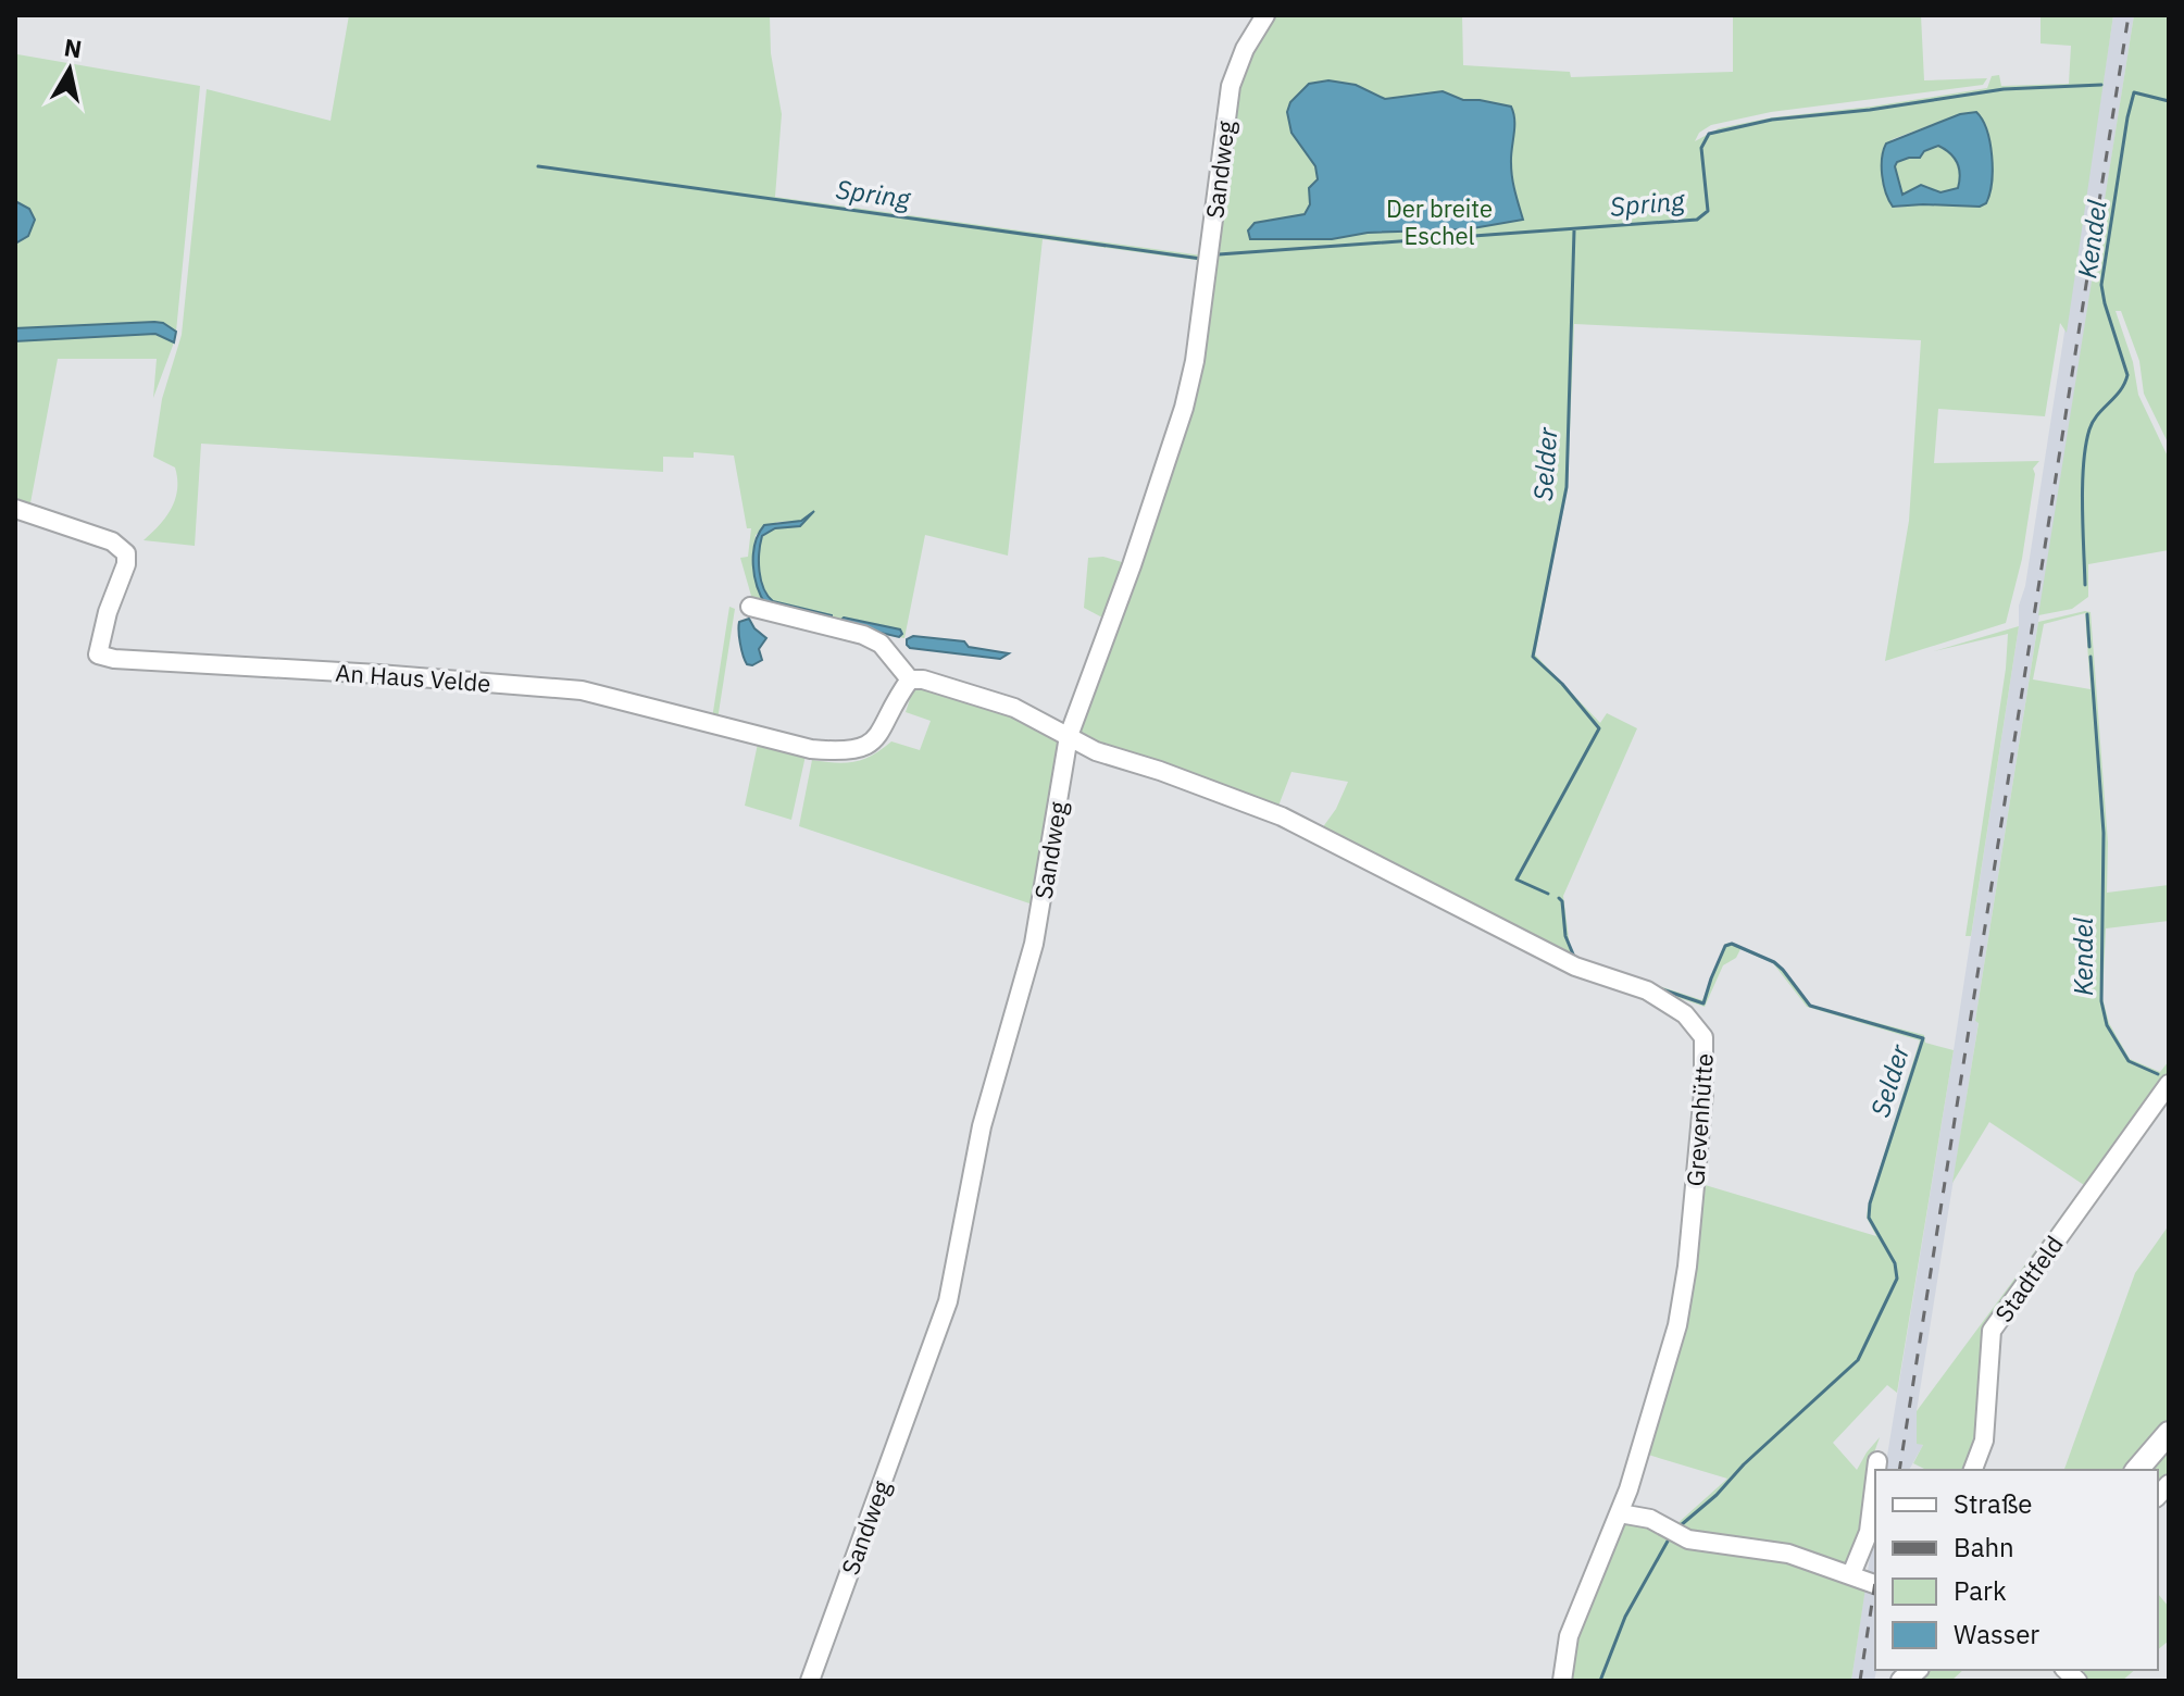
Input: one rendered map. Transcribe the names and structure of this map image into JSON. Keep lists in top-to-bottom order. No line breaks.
{"streets":{"street":["Sandweg","An Haus Velde","Grevenhütte","Stadtfeld"]},"crossings":[["Sandweg","Grevenhütte"]],"water":["Spring","Kendel","Selder"],"parks":["Der breite Eschel"],"legend":["Straße","Bahn","Park","Wasser"],"north":"top"}
